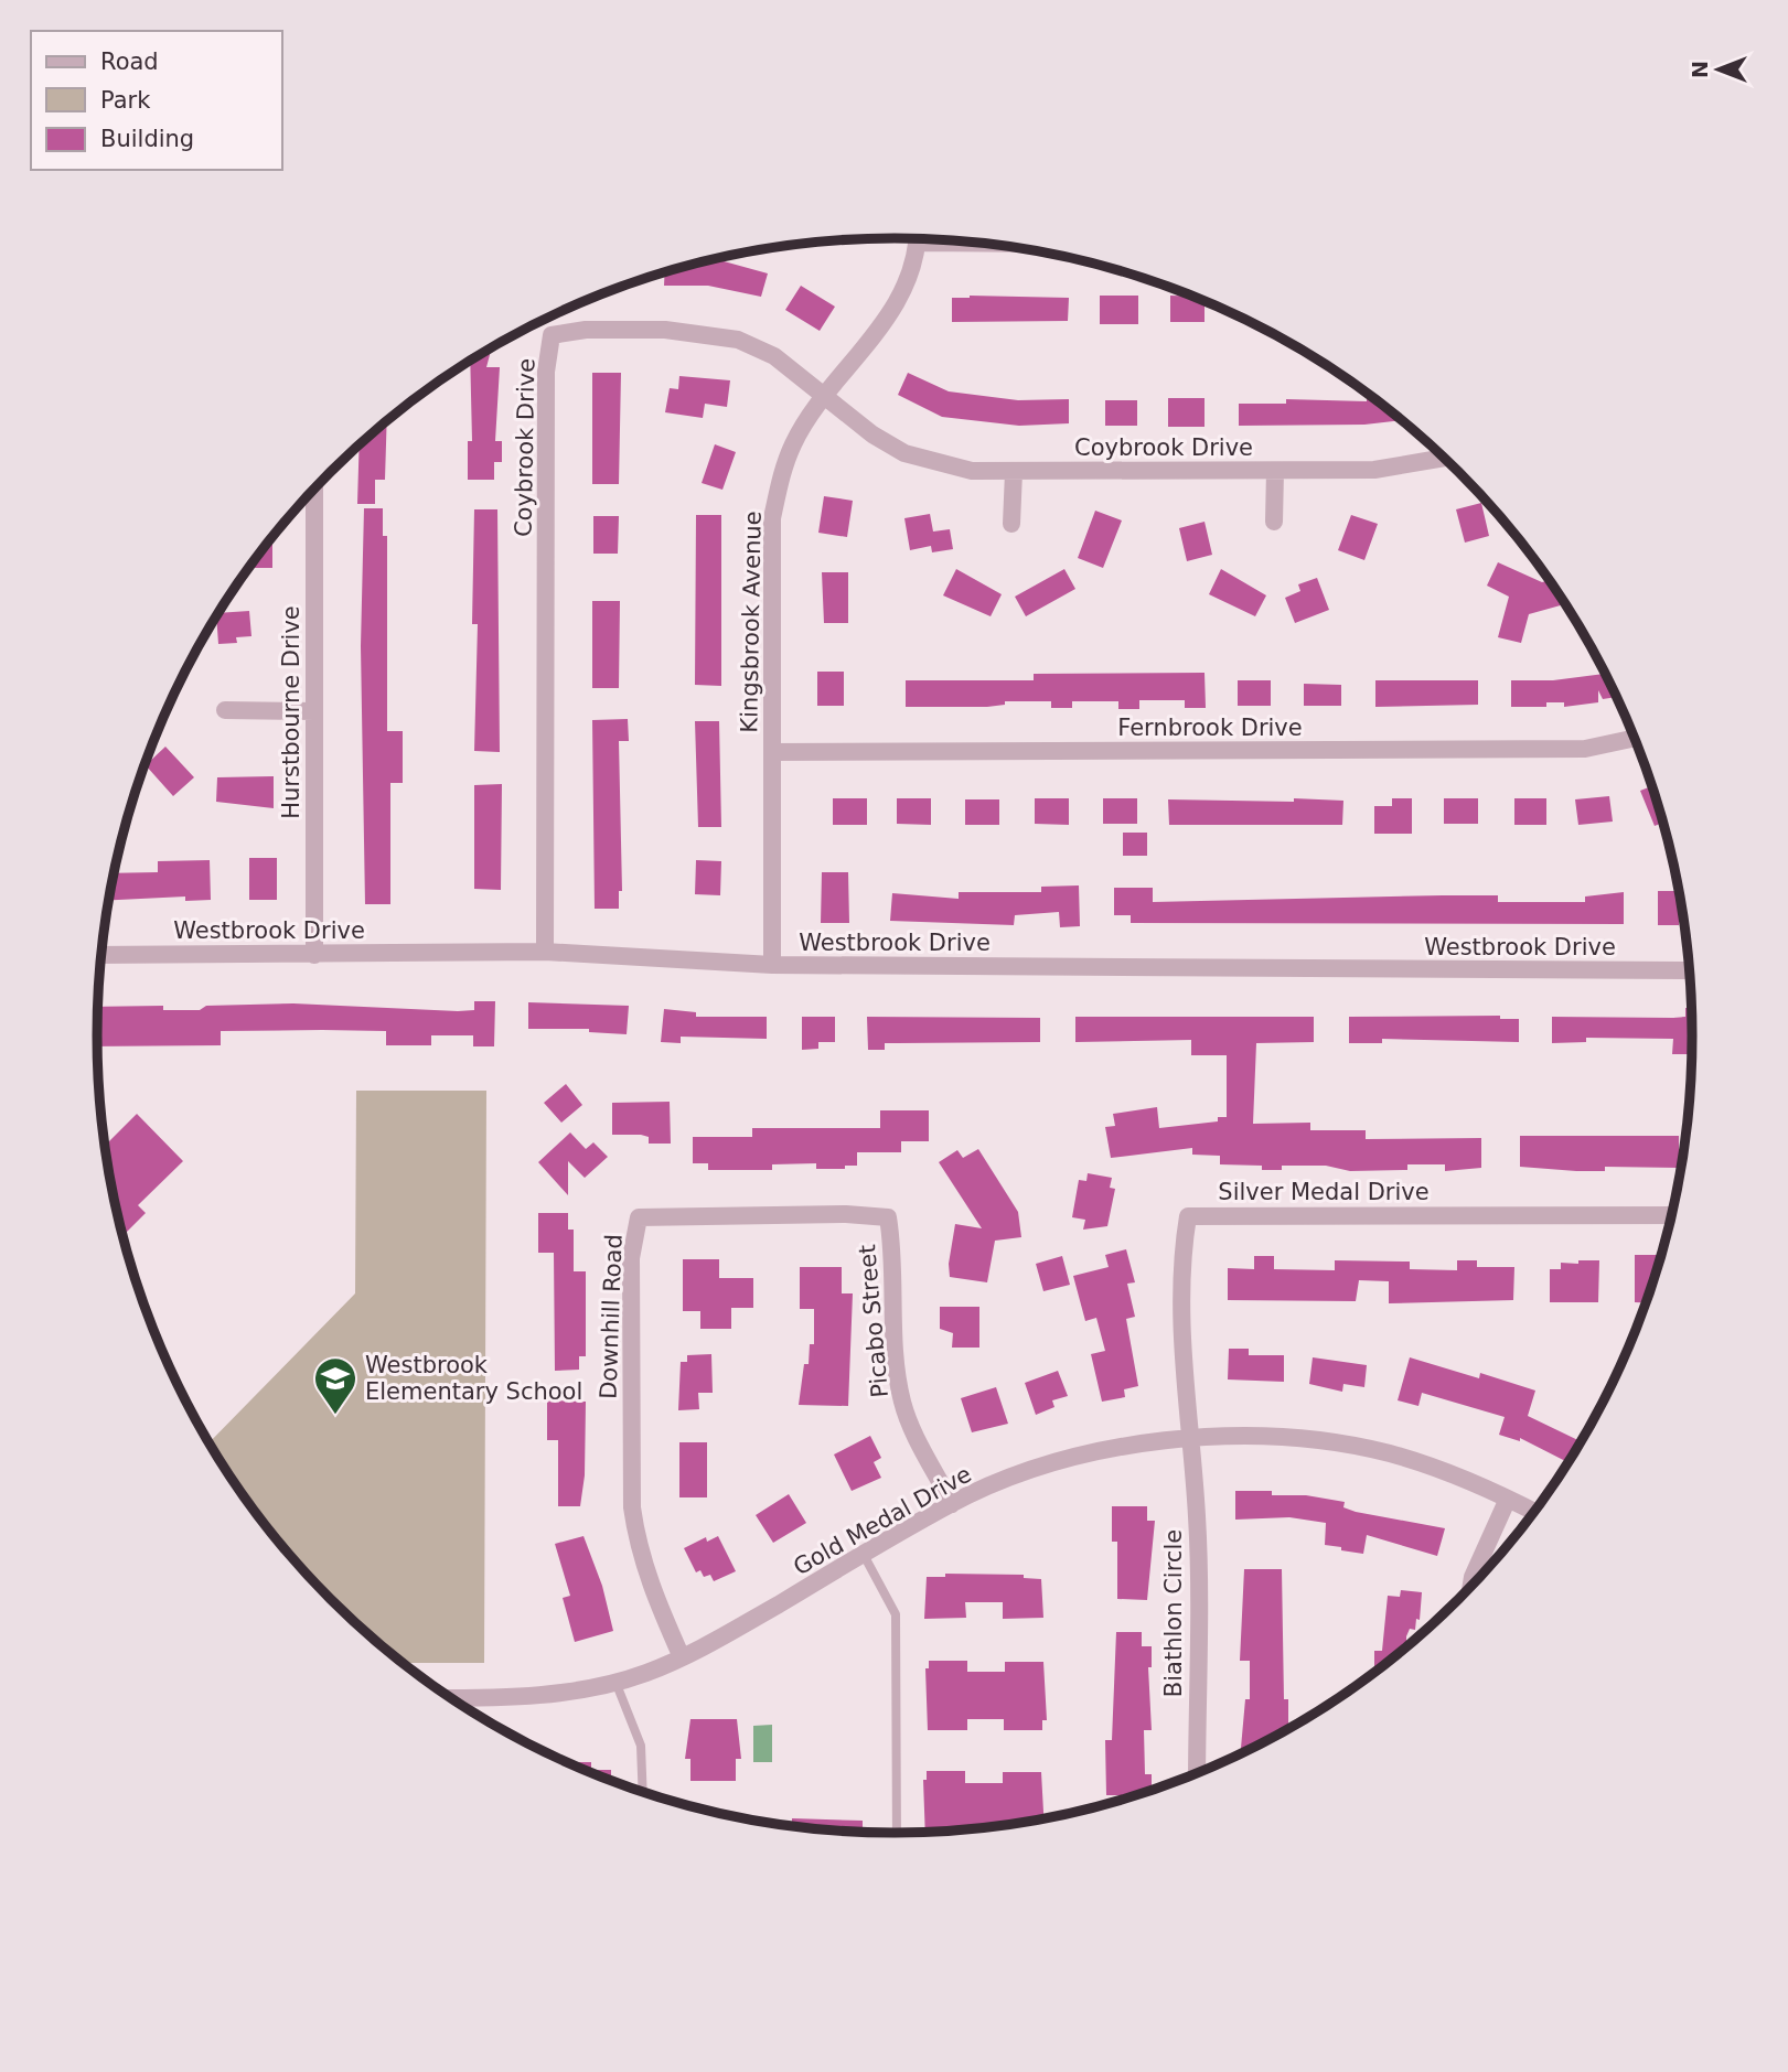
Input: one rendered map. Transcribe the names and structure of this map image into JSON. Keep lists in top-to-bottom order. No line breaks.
{"streets":{"street":["Coybrook Drive","Kingsbrook Avenue","Hurstbourne Drive","Fernbrook Drive","Westbrook Drive","Silver Medal Drive","Downhill Road","Picabo Street","Gold Medal Drive","Biathlon Circle"]},"crossings":[["Coybrook Drive","Kingsbrook Avenue"],["Coybrook Drive","Westbrook Drive"],["Kingsbrook Avenue","Fernbrook Drive"],["Kingsbrook Avenue","Westbrook Drive"],["Hurstbourne Drive","Westbrook Drive"],["Silver Medal Drive","Gold Medal Drive"],["Silver Medal Drive","Biathlon Circle"],["Downhill Road","Picabo Street"],["Downhill Road","Gold Medal Drive"],["Picabo Street","Gold Medal Drive"],["Gold Medal Drive","Biathlon Circle"]],"places":{"school or university":["Westbrook Elementary School"]},"legend":["Road","Park","Building"],"north":"left"}
